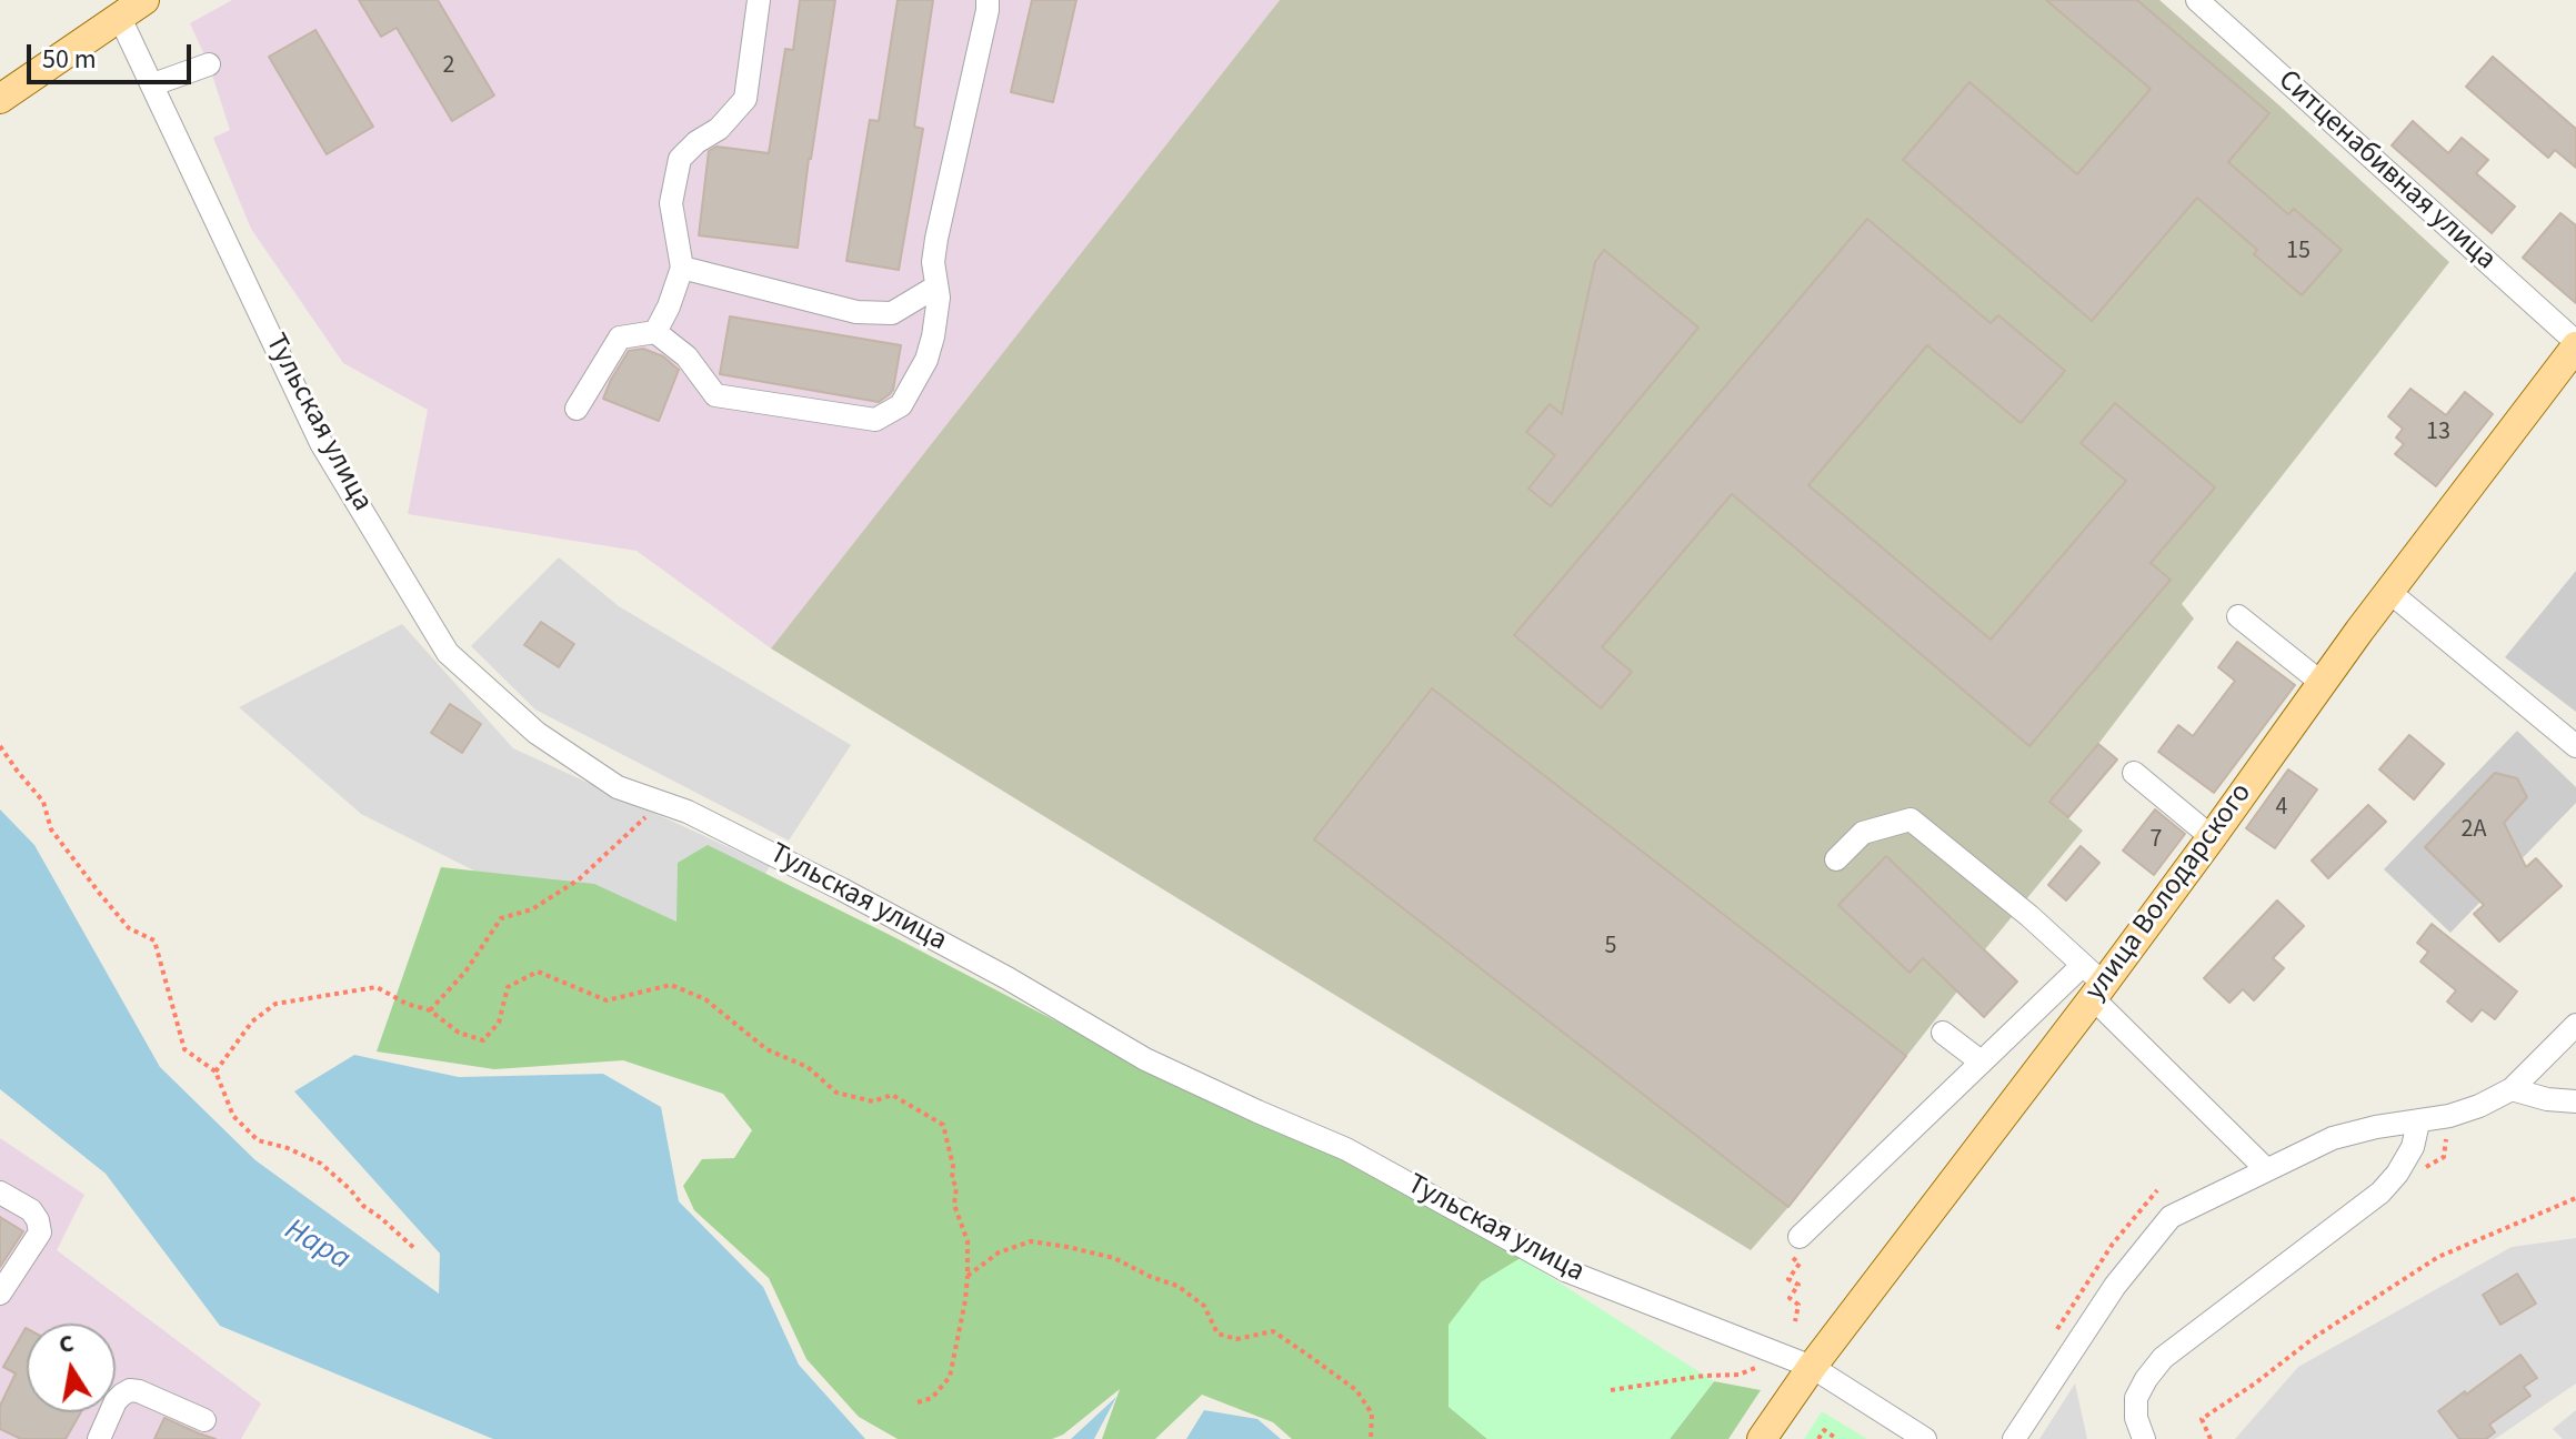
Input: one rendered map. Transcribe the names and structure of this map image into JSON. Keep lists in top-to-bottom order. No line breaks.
{"streets":{"main road":["улица Володарского"],"street":["Ситценабивная улица","Тульская улица"]},"crossings":[["Ситценабивная улица","улица Володарского"],["Тульская улица","улица Володарского"]],"water":["Нара"],"house_numbers":["2","15","13","4","2А","7","5"],"scale_bar":"50 m","north":"top"}
